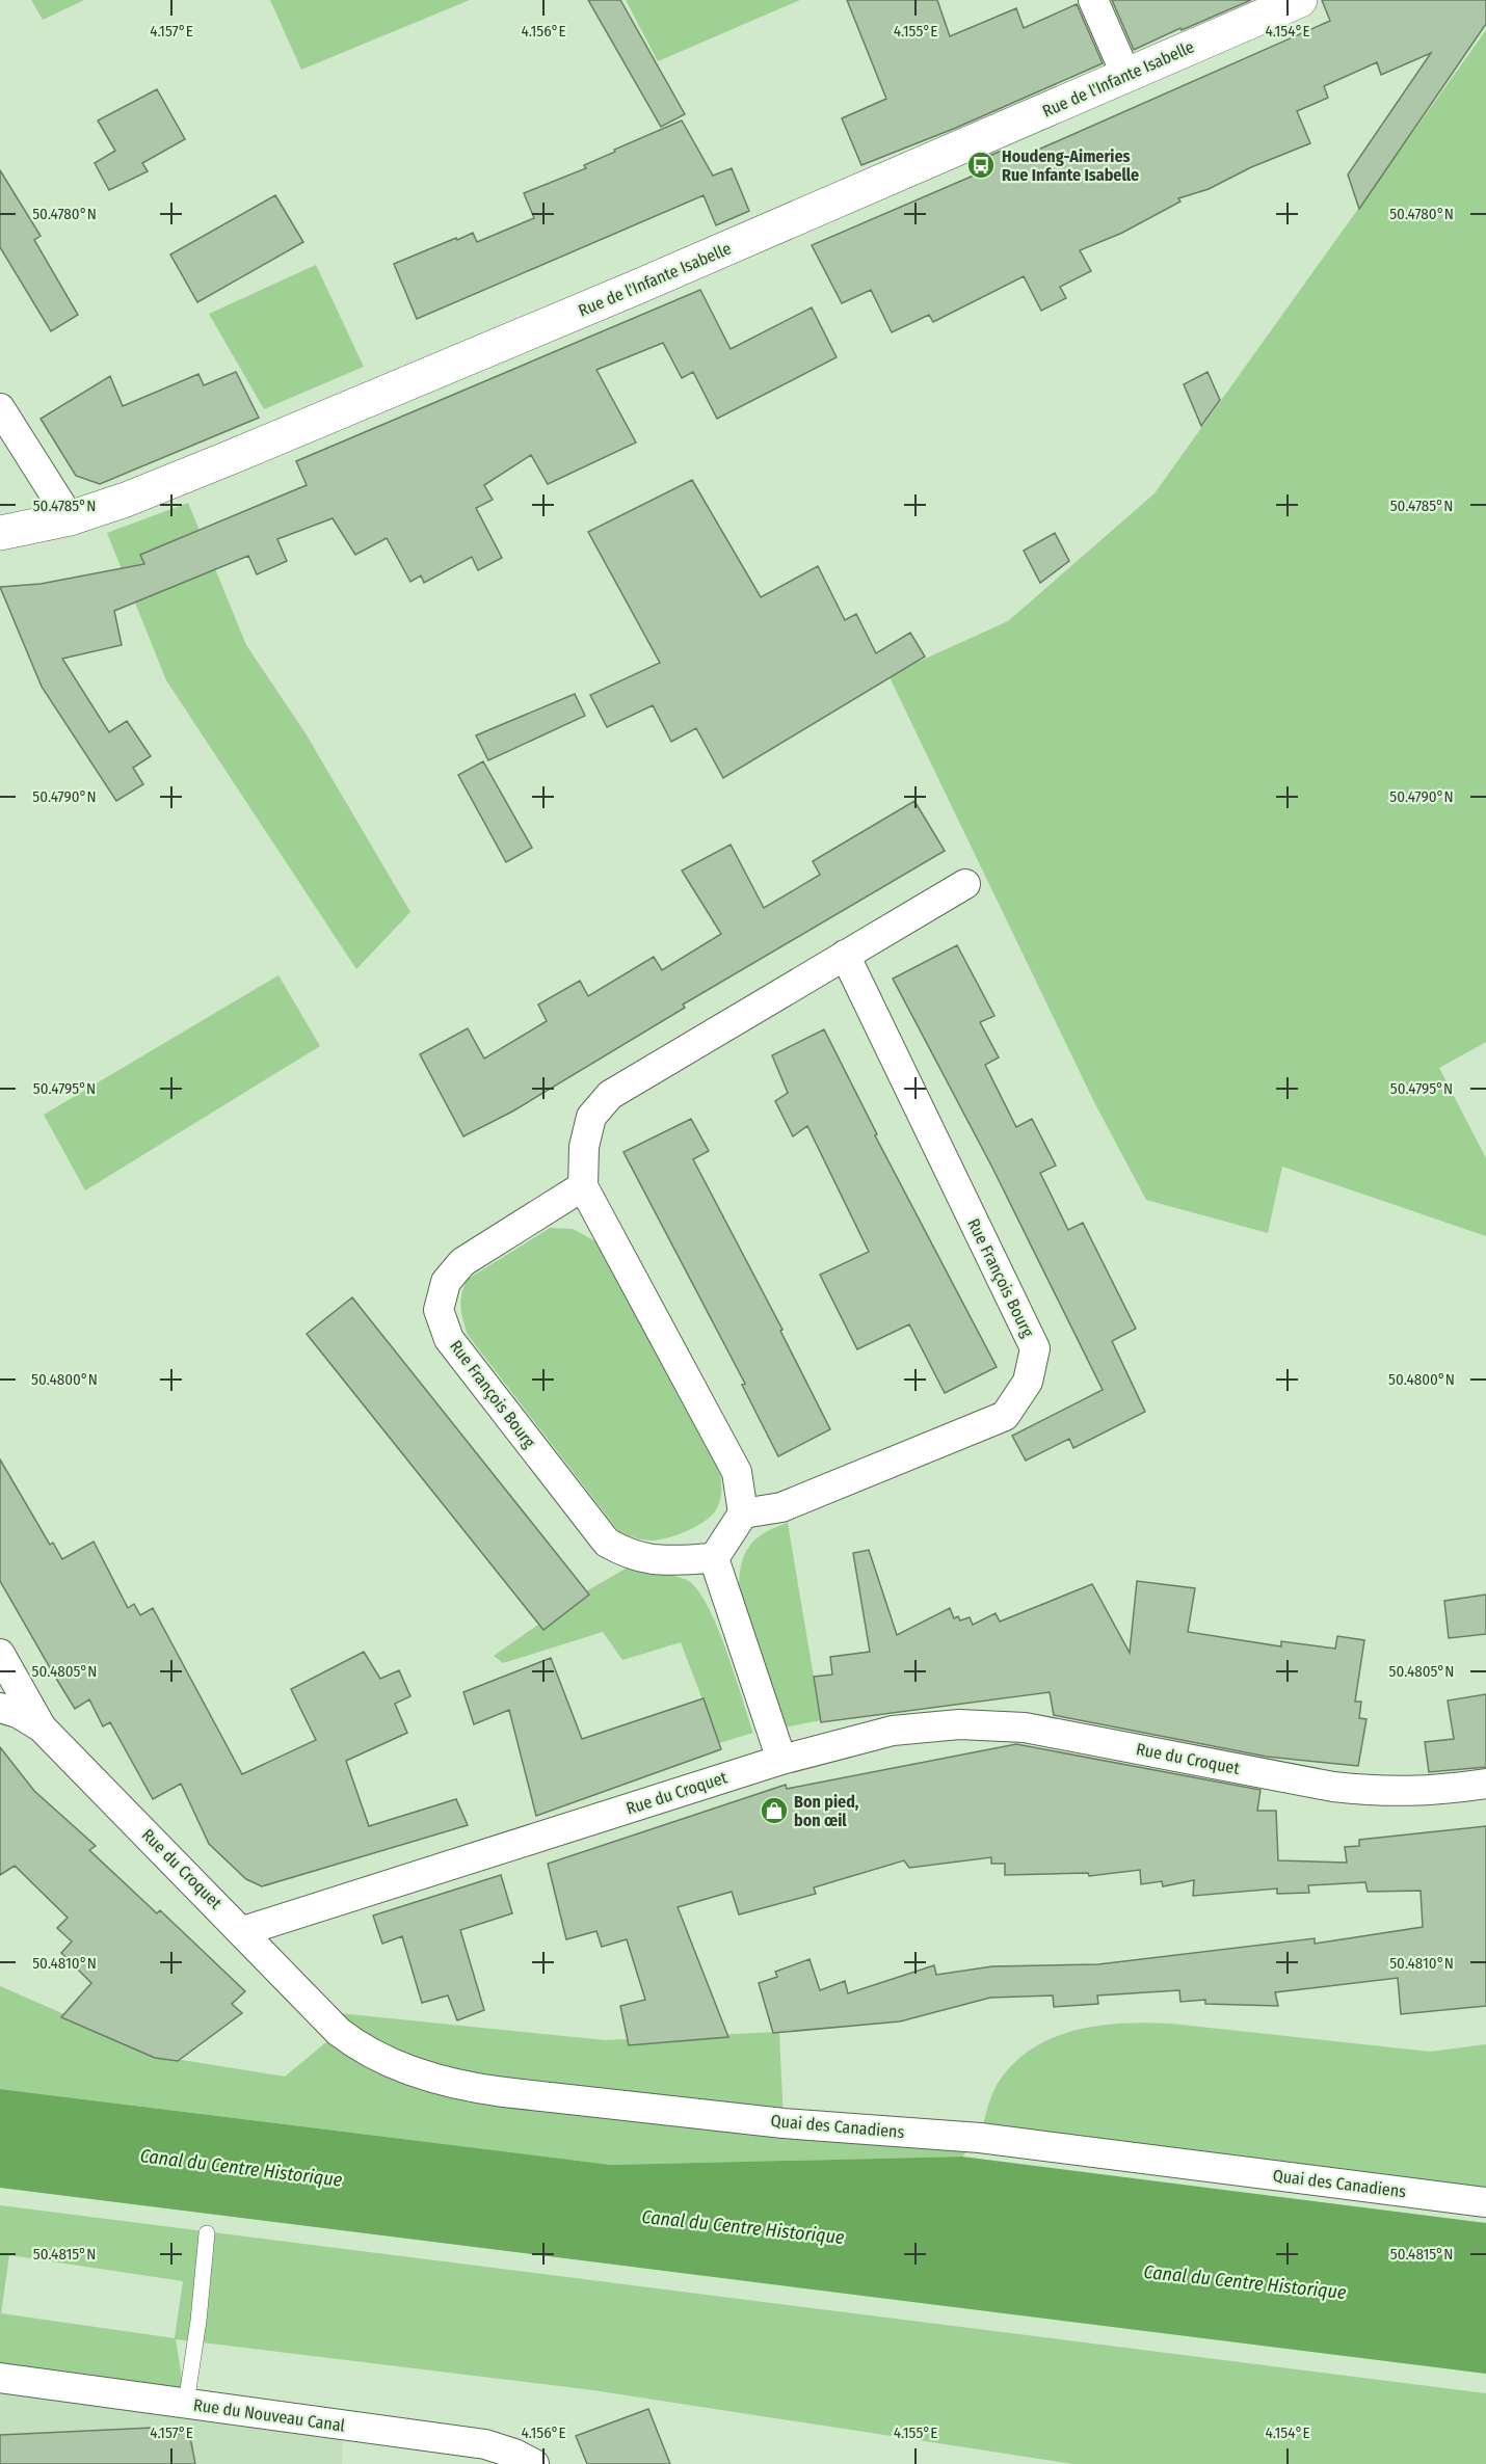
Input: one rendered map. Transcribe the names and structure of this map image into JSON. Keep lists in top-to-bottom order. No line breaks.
{"streets":{"street":["Rue de l'Infante Isabelle","Rue François Bourg","Rue du Croquet","Quai des Canadiens","Rue du Nouveau Canal"]},"crossings":[["Rue du Croquet","Quai des Canadiens"]],"water":["Canal du Centre Historique"],"places":{"bus stop":["Houdeng-Aimeries Rue Infante Isabelle"],"shop":["Bon pied, bon œil"]},"coordinates":["4.157°E","4.156°E","4.155°E","4.154°E","50.4780°N","50.4785°N","50.4790°N","50.4795°N","50.4800°N","50.4805°N","50.4810°N","50.4815°N"]}
